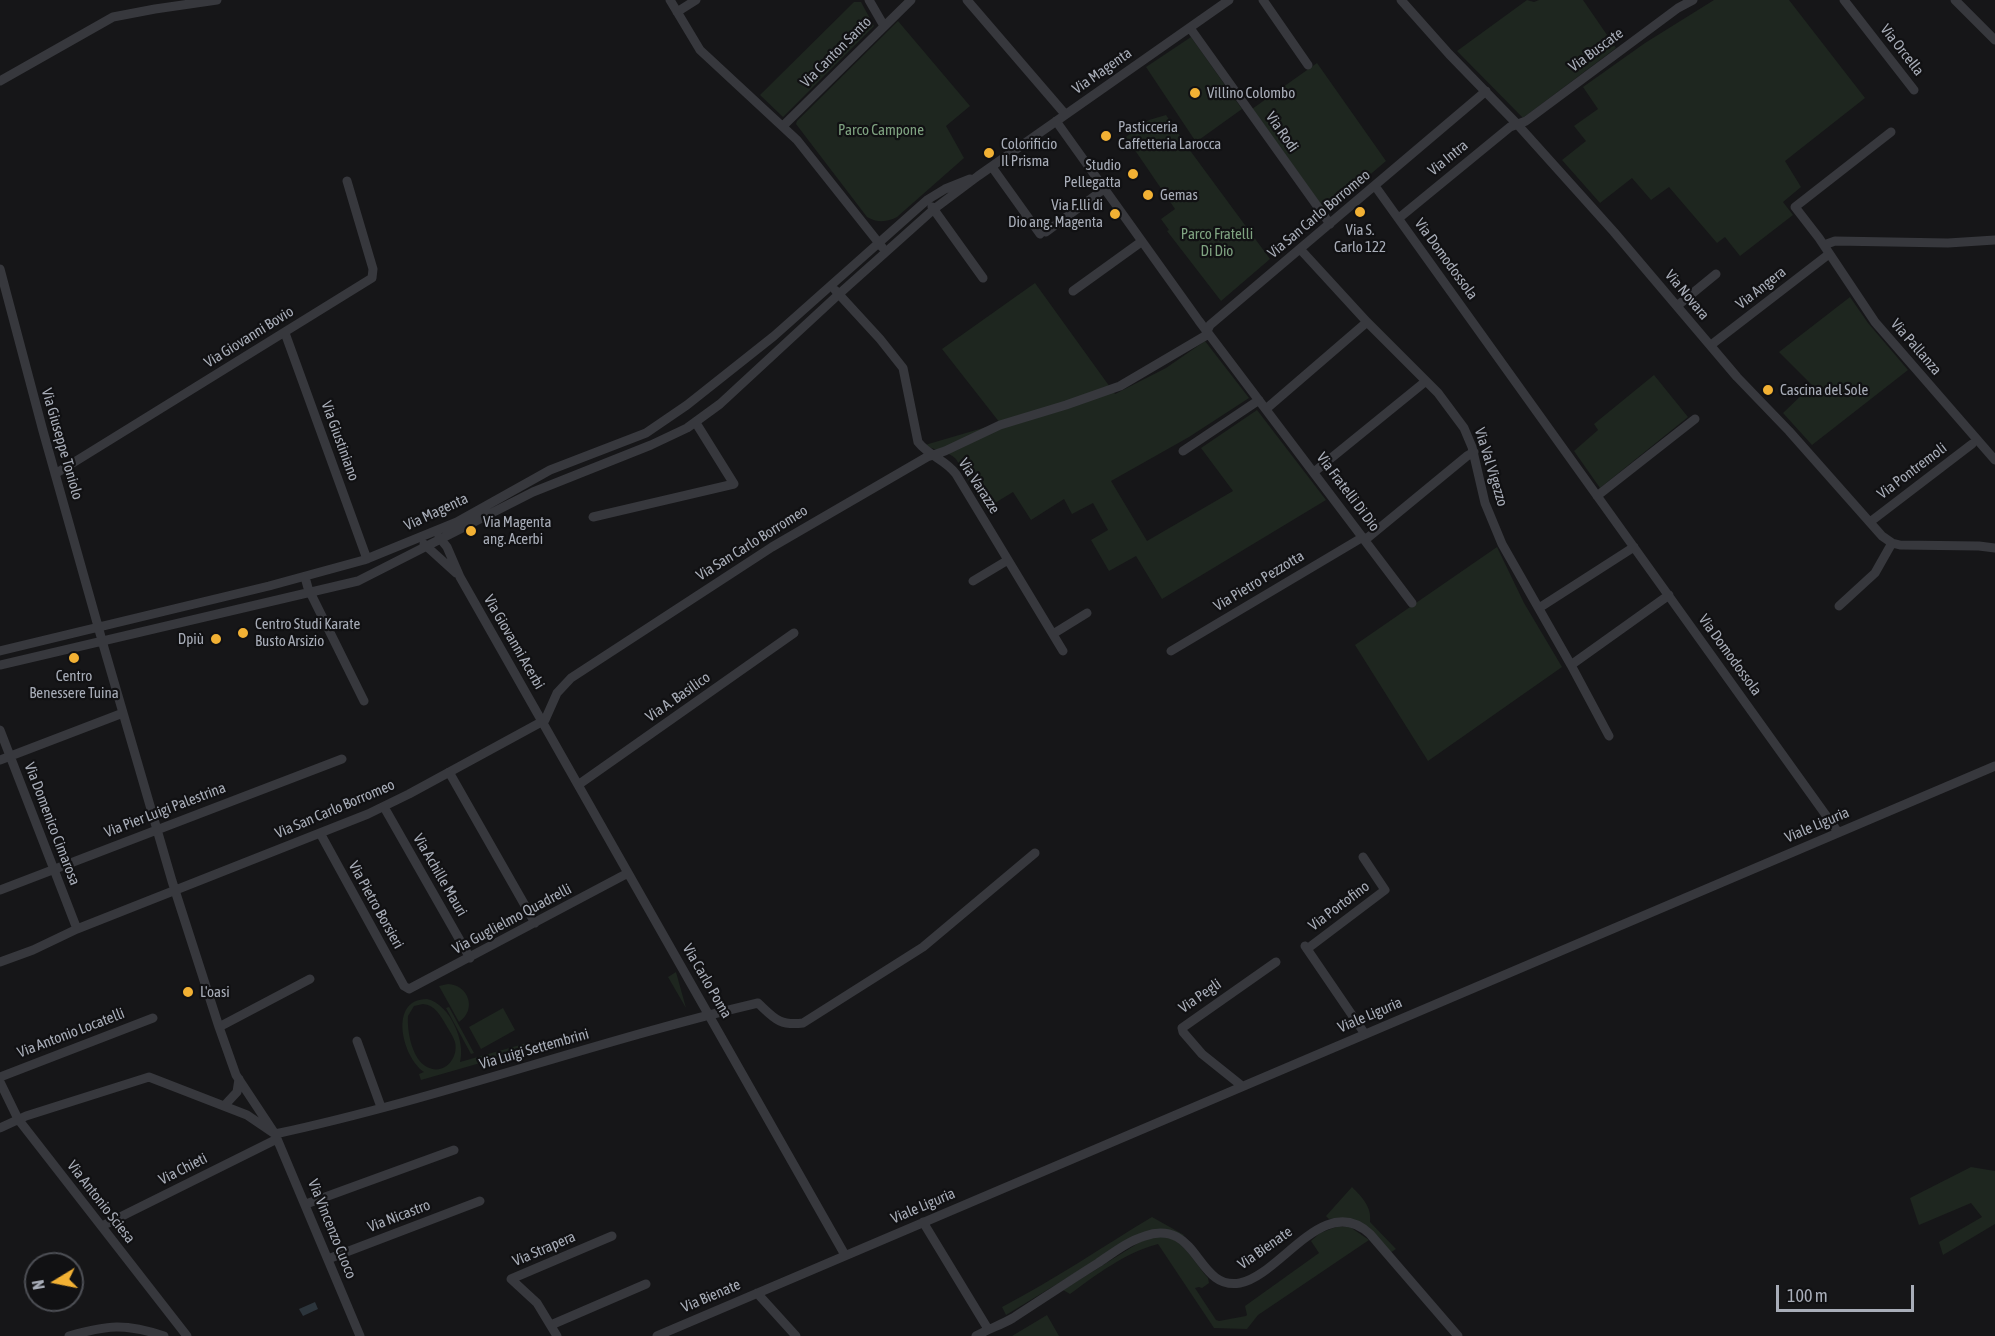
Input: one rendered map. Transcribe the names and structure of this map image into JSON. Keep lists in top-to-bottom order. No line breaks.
{"streets":{"street":["Via Buscate","Via Orcella","Via Canton Santo","Via Magenta","Via Rodi","Via Intra","Via San Carlo Borromeo","Via Domodossola","Via Angera","Via Novara","Via Giovanni Bovio","Via Pallanza","Via Giustiniano","Via Giuseppe Toniolo","Via Val Vigezzo","Via Pontremoli","Via Varazze","Via Fratelli Di Dio","Via Pietro Pezzotta","Via Giovanni Acerbi","Via A. Basilico","Via Pier Luigi Palestrina","Via Domenico Cimarosa","Viale Liguria","Via Achille Mauri","Via Pietro Borsieri","Via Portofino","Via Guglielmo Quadrelli","Via Carlo Poma","Via Pegli","Via Antonio Locatelli","Via Luigi Settembrini","Via Chieti","Via Antonio Sciesa","Via Nicastro","Via Vincenzo Cuoco","Via Bienate","Via Strapera"]},"crossings":[["Via Buscate","Via Intra"],["Via Buscate","Via Novara"],["Via Magenta","Via Rodi"],["Via Magenta","Via Giustiniano"],["Via Magenta","Via Giuseppe Toniolo"],["Via Magenta","Via Varazze"],["Via Magenta","Via Fratelli Di Dio"],["Via Rodi","Via San Carlo Borromeo"],["Via Intra","Via Domodossola"],["Via Intra","Via Novara"],["Via San Carlo Borromeo","Via Domodossola"],["Via San Carlo Borromeo","Via Novara"],["Via San Carlo Borromeo","Via Giuseppe Toniolo"],["Via San Carlo Borromeo","Via Val Vigezzo"],["Via San Carlo Borromeo","Via Varazze"],["Via San Carlo Borromeo","Via Fratelli Di Dio"],["Via San Carlo Borromeo","Via Giovanni Acerbi"],["Via San Carlo Borromeo","Via Domenico Cimarosa"],["Via San Carlo Borromeo","Via Achille Mauri"],["Via San Carlo Borromeo","Via Pietro Borsieri"],["Via San Carlo Borromeo","Via Carlo Poma"],["Via San Carlo Borromeo","Via Vincenzo Cuoco"],["Via Domodossola","Viale Liguria"],["Via Angera","Via Novara"],["Via Angera","Via Pallanza"],["Via Novara","Via Pontremoli"],["Via Giovanni Bovio","Via Giustiniano"],["Via Giovanni Bovio","Via Giuseppe Toniolo"],["Via Giuseppe Toniolo","Via Pier Luigi Palestrina"],["Via Giuseppe Toniolo","Via Vincenzo Cuoco"],["Via Val Vigezzo","Via Pietro Pezzotta"],["Via Fratelli Di Dio","Via Pietro Pezzotta"],["Via Giovanni Acerbi","Via Carlo Poma"],["Via A. Basilico","Via Carlo Poma"],["Via Pier Luigi Palestrina","Via Domenico Cimarosa"],["Viale Liguria","Via Portofino"],["Viale Liguria","Via Carlo Poma"],["Viale Liguria","Via Pegli"],["Viale Liguria","Via Bienate"],["Via Achille Mauri","Via Guglielmo Quadrelli"],["Via Pietro Borsieri","Via Guglielmo Quadrelli"],["Via Guglielmo Quadrelli","Via Carlo Poma"],["Via Carlo Poma","Via Luigi Settembrini"],["Via Luigi Settembrini","Via Chieti"],["Via Luigi Settembrini","Via Vincenzo Cuoco"],["Via Chieti","Via Antonio Sciesa"],["Via Chieti","Via Vincenzo Cuoco"],["Via Nicastro","Via Vincenzo Cuoco"]],"parks":["Parco Campone","Parco Fratelli Di Dio"],"places":["Villino Colombo","Pasticceria Caffetteria Larocca","Colorificio Il Prisma","Studio Pellegatta","Gemas","Via S. Carlo 122","Via F.lli di Dio ang. Magenta","Cascina del Sole","Via Magenta ang. Acerbi","Centro Studi Karate Busto Arsizio","Dpiù","Centro Benessere Tuina","L'oasi"],"scale_bar":"100 m","north":"left"}
